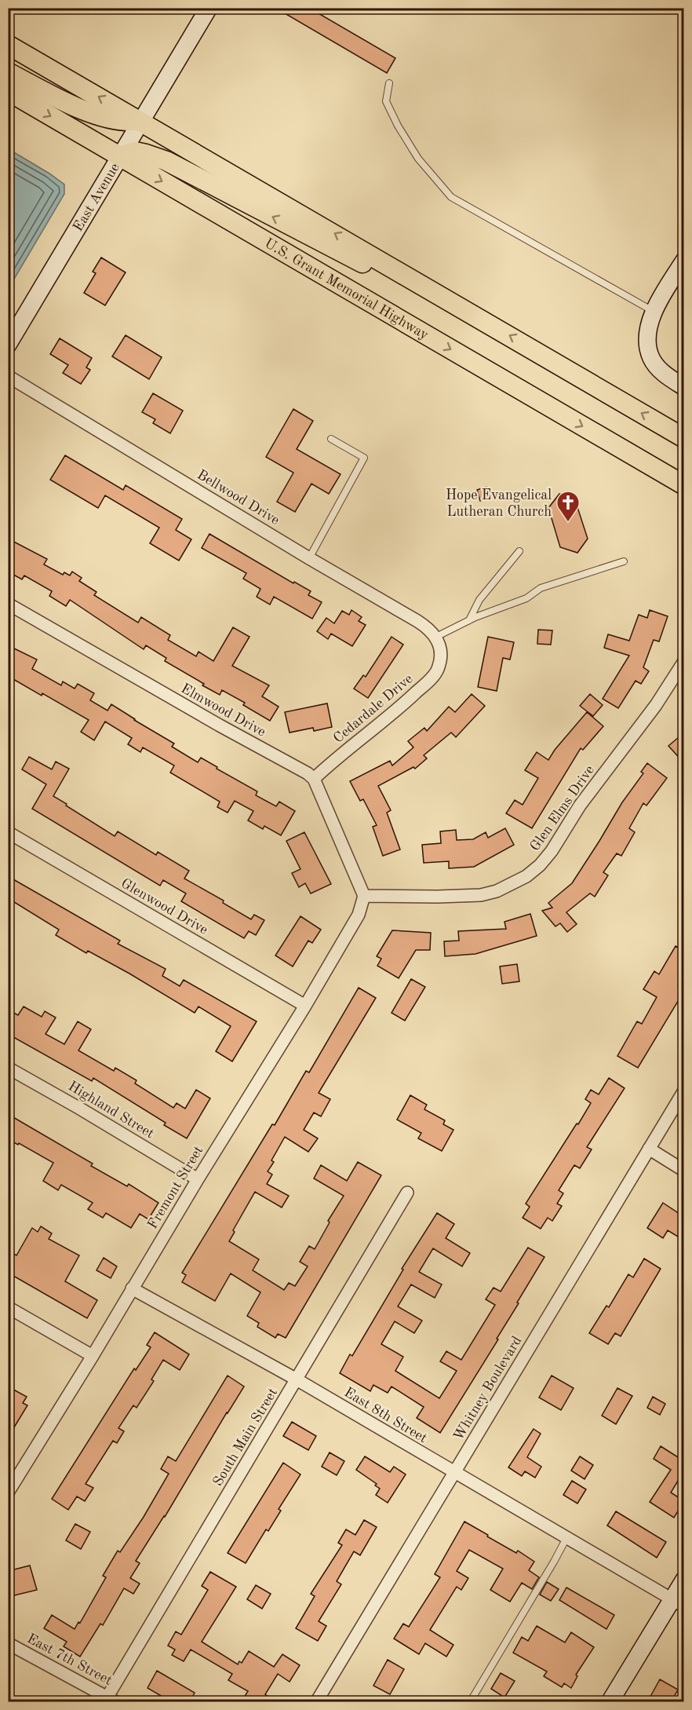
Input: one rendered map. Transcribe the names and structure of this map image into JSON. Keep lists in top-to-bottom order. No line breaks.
{"streets":{"main road":["U.S. Grant Memorial Highway"],"street":["East Avenue","Bellwood Drive","Cedardale Drive","Elmwood Drive","Glen Elms Drive","Glenwood Drive","Highland Street","Fremont Street","Whitney Boulevard","East 8th Street","South Main Street","East 7th Street"]},"crossings":[["East Avenue","U.S. Grant Memorial Highway"],["Bellwood Drive","Cedardale Drive"],["Cedardale Drive","Elmwood Drive"],["Glen Elms Drive","Fremont Street"],["Glenwood Drive","Fremont Street"],["Highland Street","Fremont Street"],["Fremont Street","East 8th Street"],["Whitney Boulevard","East 8th Street"],["East 8th Street","South Main Street"],["South Main Street","East 7th Street"]],"places":{"church":["Hope Evangelical Lutheran Church"]}}
